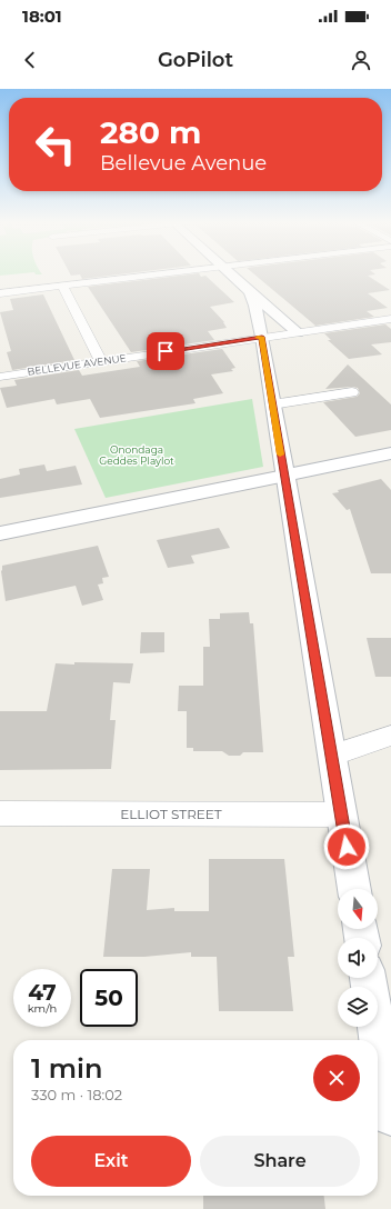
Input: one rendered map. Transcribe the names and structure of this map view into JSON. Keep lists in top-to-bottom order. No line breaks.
{"streets":{"street":["BELLEVUE AVENUE","ELLIOT STREET"]},"parks":["Onondaga Geddes Playlot"],"north":"bottom","page":{"status":"18:01","header":"GoPilot","turn":["280 m","Bellevue Avenue"],"speed":"47 km/h","limit":"50","heading":["1 min","330 m · 18:02"],"buttons":["Exit","Share"]}}
